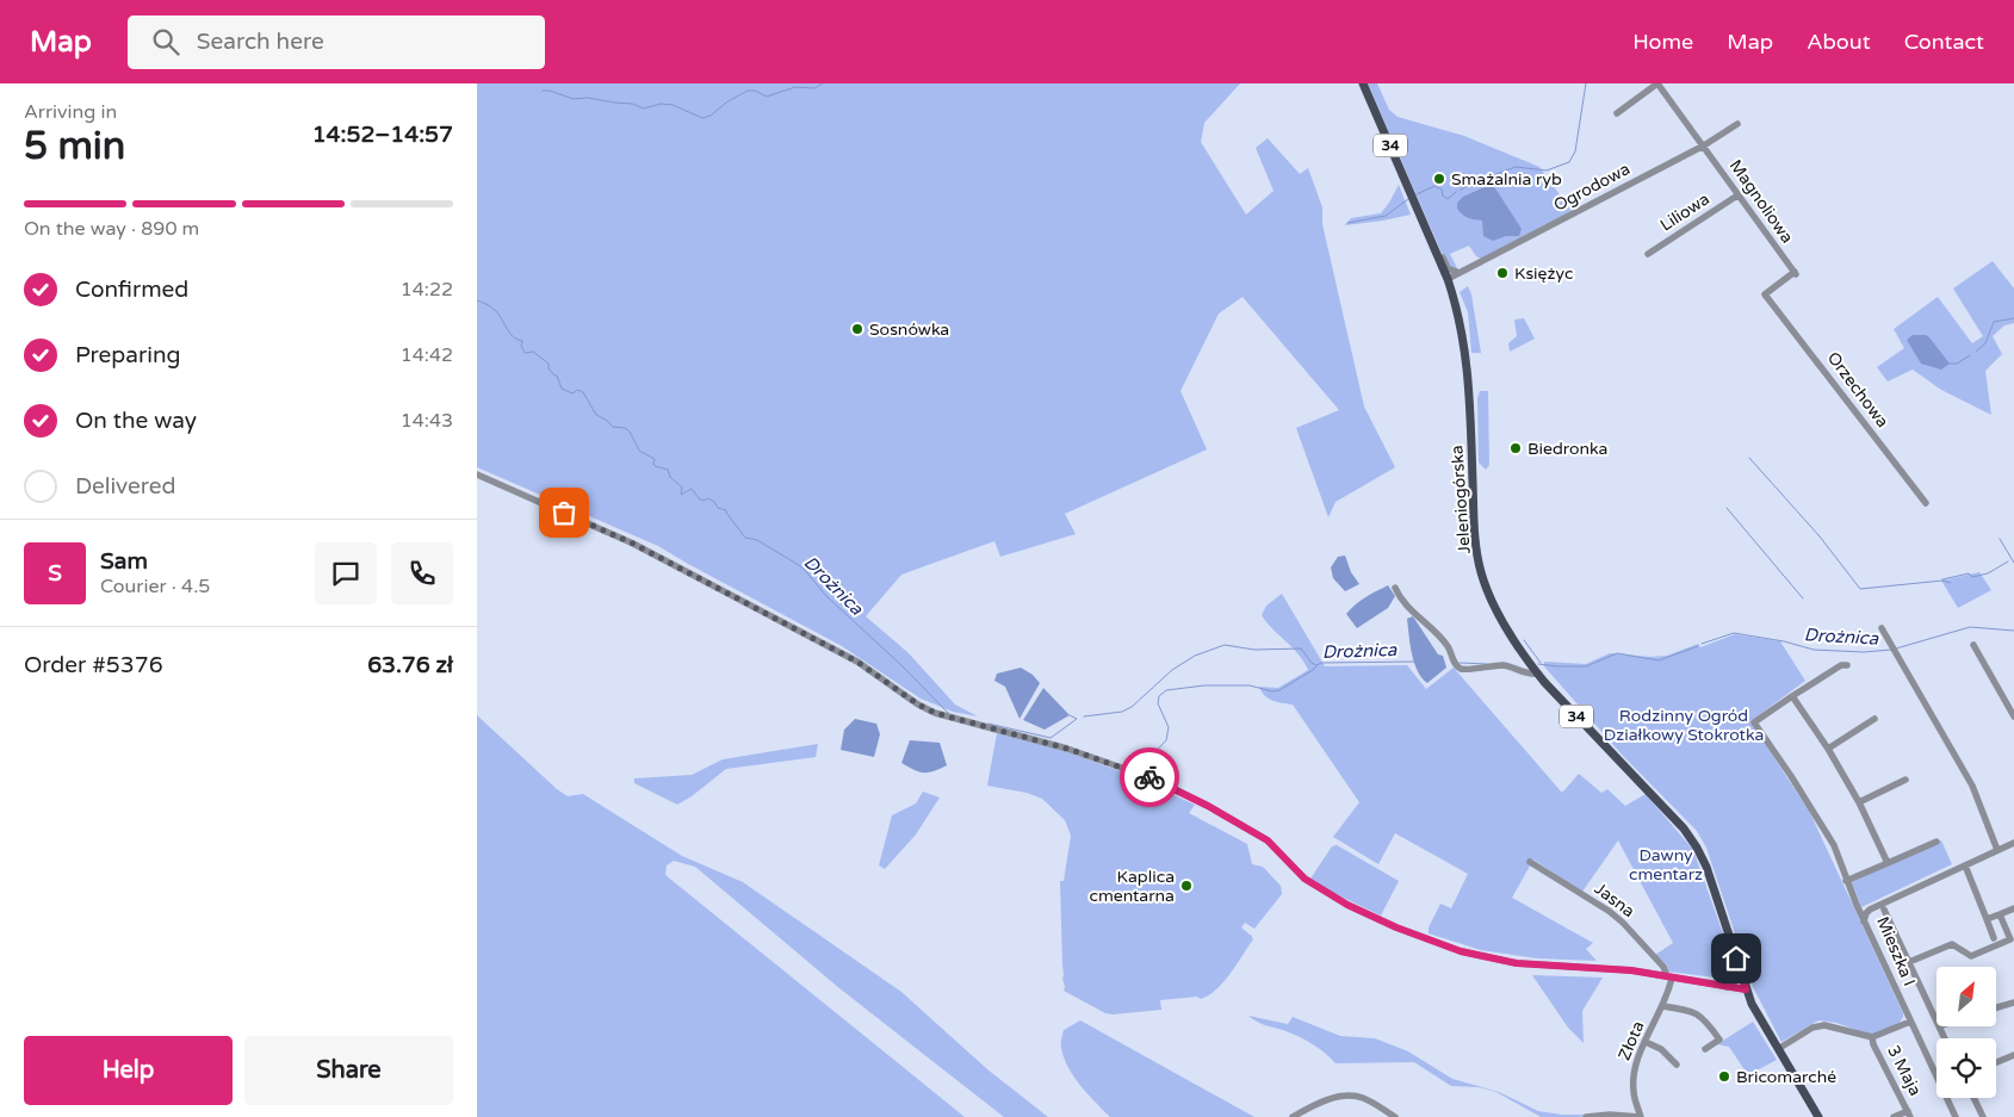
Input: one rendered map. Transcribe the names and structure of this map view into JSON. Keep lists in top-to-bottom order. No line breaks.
{"streets":{"main road":["34","Jeleniogórska"],"street":["Ogrodowa","Magnoliowa","Liliowa","Orzechowa","Jasna","Mieszka I","Złota","3 Maja"]},"crossings":[["34","Ogrodowa"],["34","Jeleniogórska"],["Ogrodowa","Magnoliowa"],["Ogrodowa","Jeleniogórska"],["Magnoliowa","Liliowa"],["Magnoliowa","Orzechowa"],["Jeleniogórska","3 Maja"],["Jasna","Złota"],["Mieszka I","3 Maja"]],"water":["Drożnica"],"parks":["Rodzinny Ogród Działkowy Stokrotka","Dawny cmentarz"],"places":["Smażalnia ryb","Księżyc","Sosnówka","Biedronka","Kaplica cmentarna","Bricomarché"],"north":"top right","page":{"header":"Map","search":"Search here","nav":["Home","Map","About","Contact"],"heading":["5 min","Arriving in","14:52–14:57"],"panel":["Sam","Courier · 4.5","Order #5376","63.76 zł"],"bar":"On the way · 890 m","list":[["Confirmed","14:22"],["Preparing","14:42"],["On the way","14:43"],"Delivered"],"round":"S","buttons":["Help","Share"]}}
